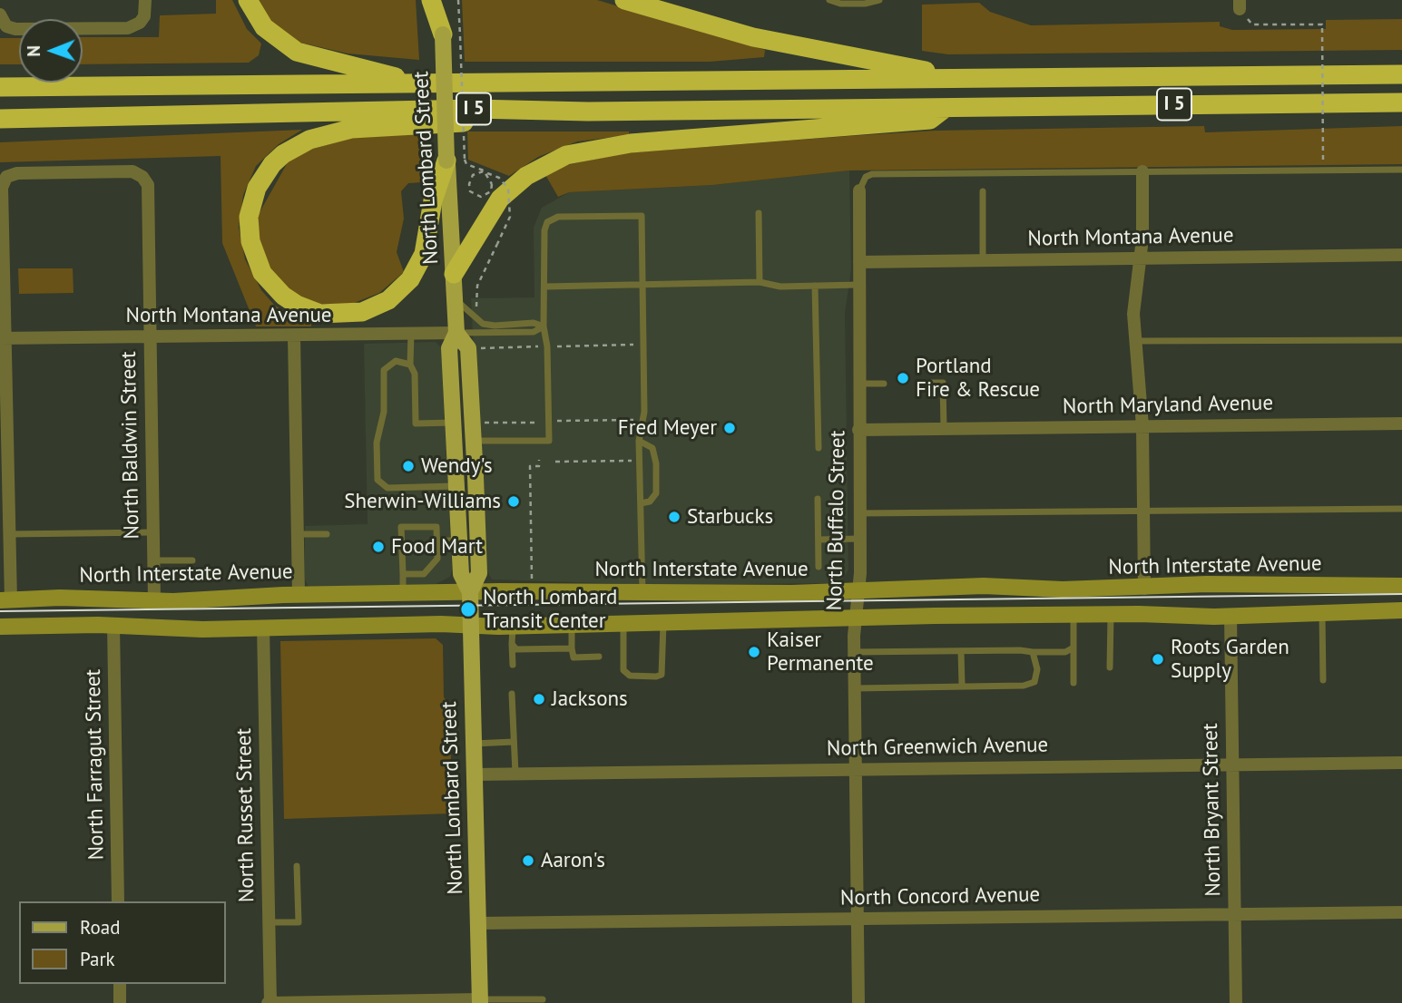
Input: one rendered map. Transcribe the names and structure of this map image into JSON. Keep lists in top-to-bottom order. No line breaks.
{"streets":{"highway":["I 5"],"main road":["North Lombard Street"],"street":["North Montana Avenue","North Maryland Avenue","North Baldwin Street","North Buffalo Street","North Interstate Avenue","North Greenwich Avenue","North Farragut Street","North Bryant Street","North Russet Street","North Concord Avenue"]},"crossings":[["North Lombard Street","North Montana Avenue"],["North Lombard Street","North Interstate Avenue"],["North Lombard Street","North Greenwich Avenue"],["North Lombard Street","North Concord Avenue"],["North Montana Avenue","North Baldwin Street"],["North Montana Avenue","North Buffalo Street"],["North Maryland Avenue","North Buffalo Street"],["North Baldwin Street","North Interstate Avenue"],["North Buffalo Street","North Interstate Avenue"],["North Buffalo Street","North Greenwich Avenue"],["North Buffalo Street","North Concord Avenue"],["North Greenwich Avenue","North Bryant Street"],["North Bryant Street","North Concord Avenue"]],"places":["Portland Fire & Rescue","Fred Meyer","Wendy's","Sherwin-Williams","Starbucks","Food Mart","North Lombard Transit Center","Kaiser Permanente","Roots Garden Supply","Jacksons","Aaron's"],"legend":["Road","Park"],"north":"left"}
